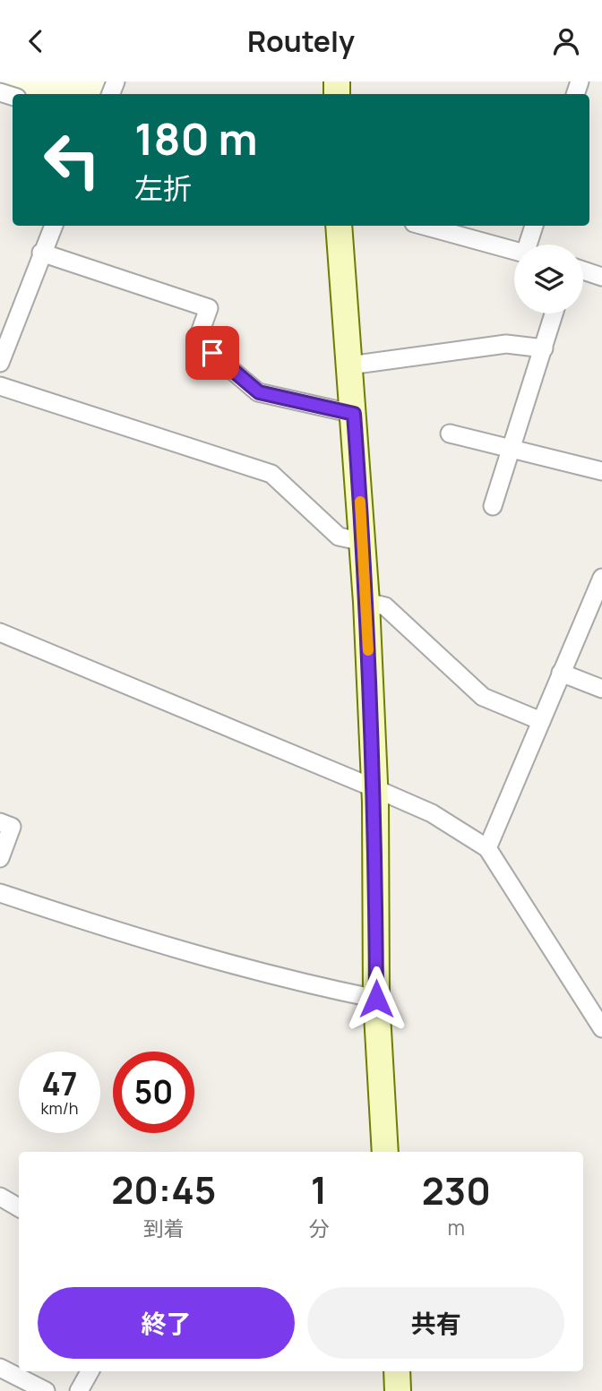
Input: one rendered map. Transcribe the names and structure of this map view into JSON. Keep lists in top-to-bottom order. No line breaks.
{"page":{"header":"Routely","turn":["180 m","左折"],"speed":"47 km/h","limit":"50","eta":["20:45","到着","1","分","230","m"],"buttons":["終了","共有"]}}
